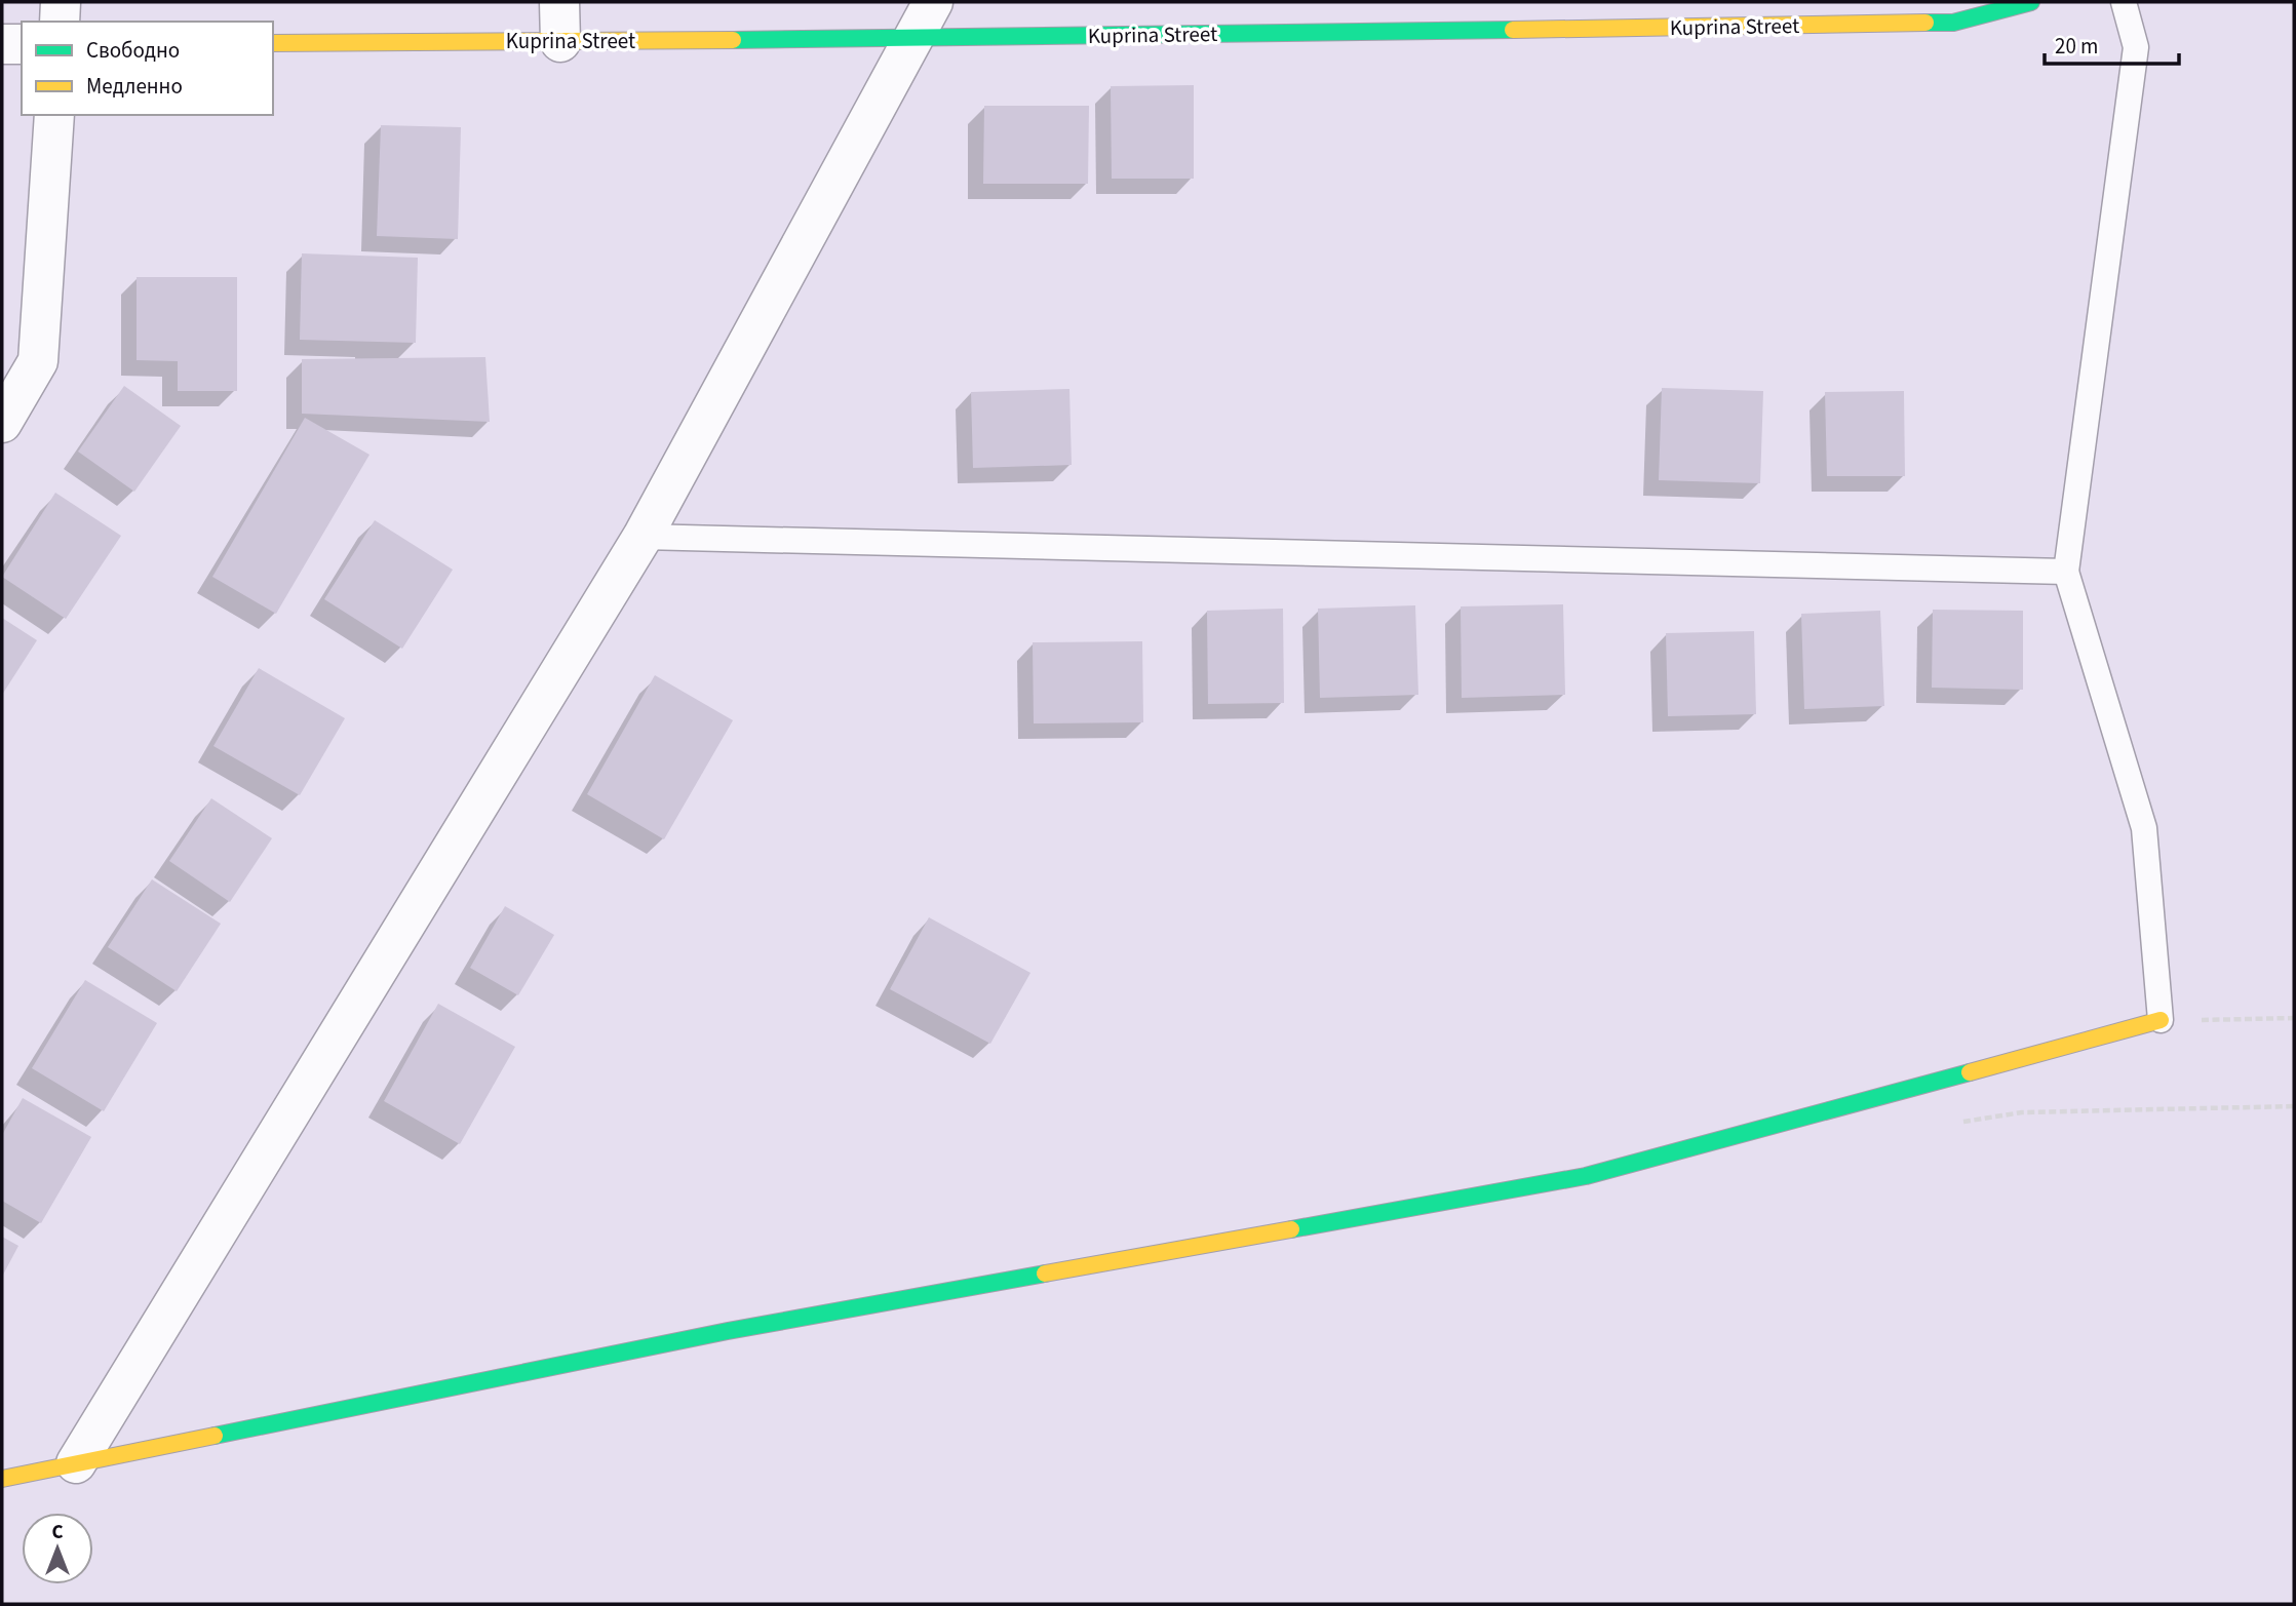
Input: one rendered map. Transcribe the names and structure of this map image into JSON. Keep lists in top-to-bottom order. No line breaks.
{"streets":{"street":["Kuprina Street"]},"legend":["Свободно","Медленно"],"scale_bar":"20 m","north":"top"}
